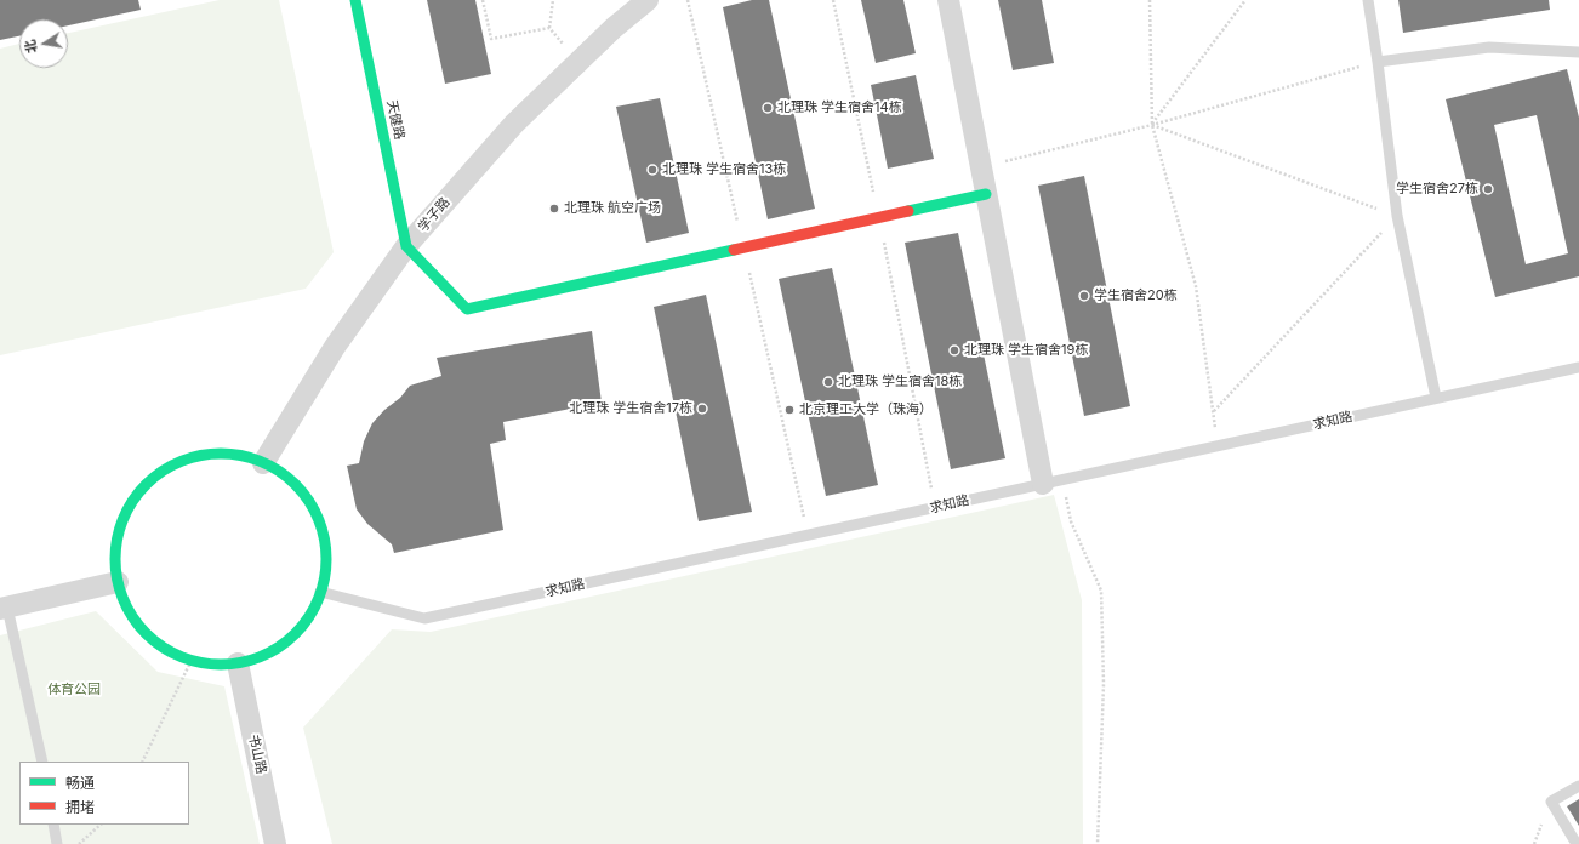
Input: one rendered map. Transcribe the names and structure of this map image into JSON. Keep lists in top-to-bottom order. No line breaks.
{"streets":{"street":["天健路","学子路","书山路"],"lane":["求知路"]},"crossings":[["天健路","学子路"]],"parks":["体育公园"],"places":["北理珠 学生宿舍14栋","北理珠 学生宿舍13栋","学生宿舍27栋","北理珠 航空广场","学生宿舍20栋","北理珠 学生宿舍19栋","北理珠 学生宿舍18栋","北理珠 学生宿舍17栋","北京理工大学（珠海）"],"legend":["畅通","拥堵"],"north":"left"}
